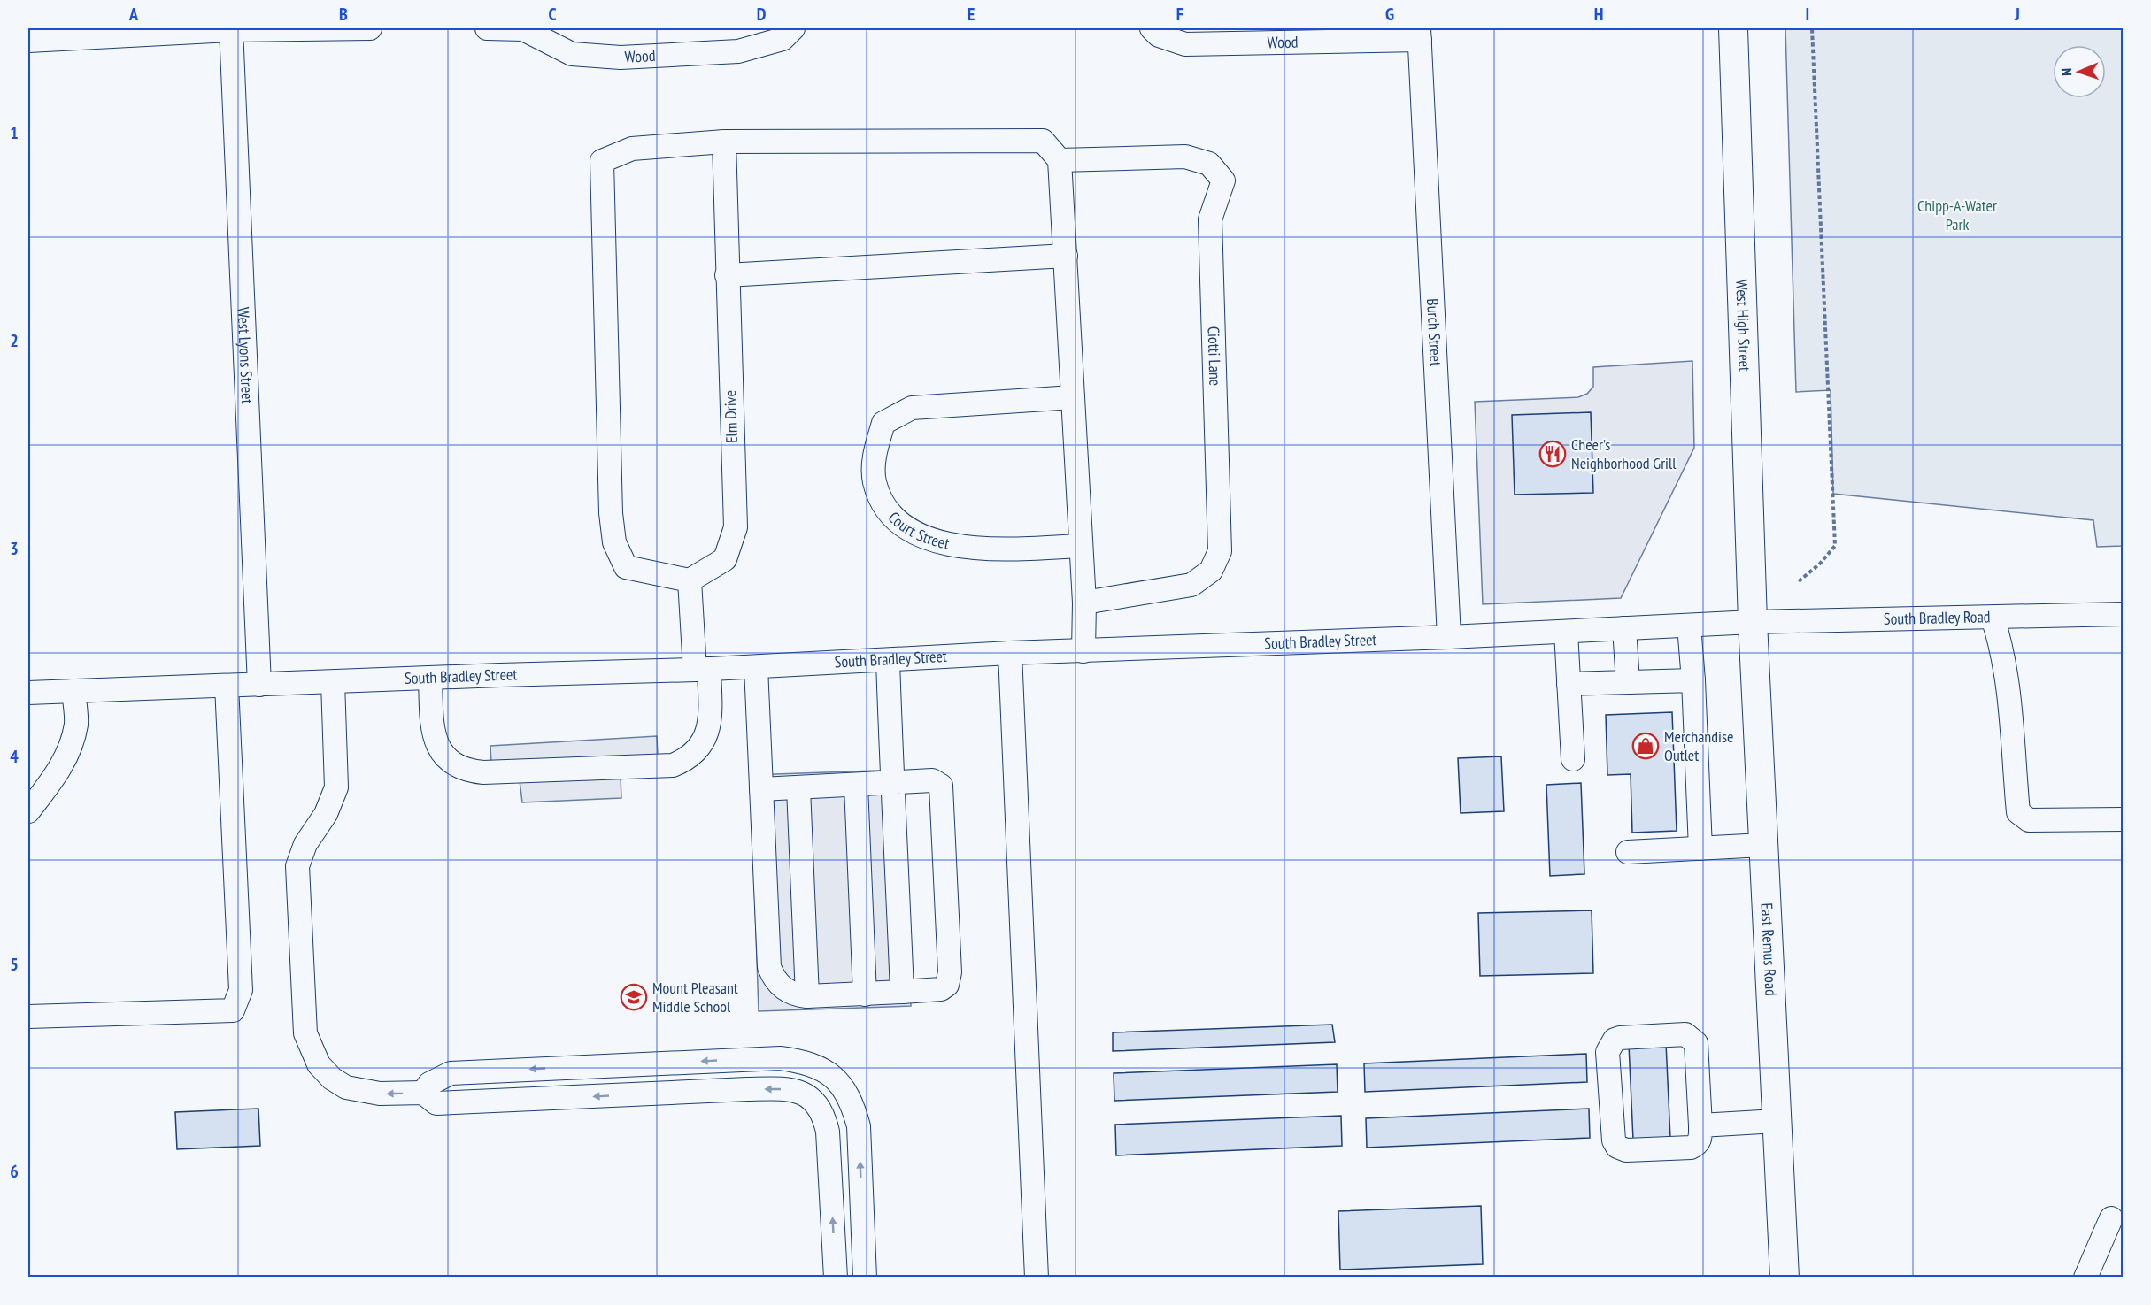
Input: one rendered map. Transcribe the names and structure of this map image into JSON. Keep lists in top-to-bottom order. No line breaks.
{"streets":{"main road":["West High Street","East Remus Road"],"street":["Wood","Burch Street","Ciotti Lane","West Lyons Street","Elm Drive","Court Street","South Bradley Road","South Bradley Street"]},"crossings":[["Wood","Burch Street"],["West High Street","South Bradley Road"],["West High Street","South Bradley Street"],["West High Street","East Remus Road"],["Burch Street","South Bradley Street"],["West Lyons Street","South Bradley Street"],["South Bradley Road","South Bradley Street"],["South Bradley Road","East Remus Road"],["South Bradley Street","East Remus Road"]],"parks":["Chipp-A-Water Park"],"places":{"restaurant":["Cheer's Neighborhood Grill"],"shop":["Merchandise Outlet"],"school or university":["Mount Pleasant Middle School"]},"north":"left","grid":{"columns":["A","B","C","D","E","F","G","H","I","J"],"rows":["1","2","3","4","5","6"]}}
